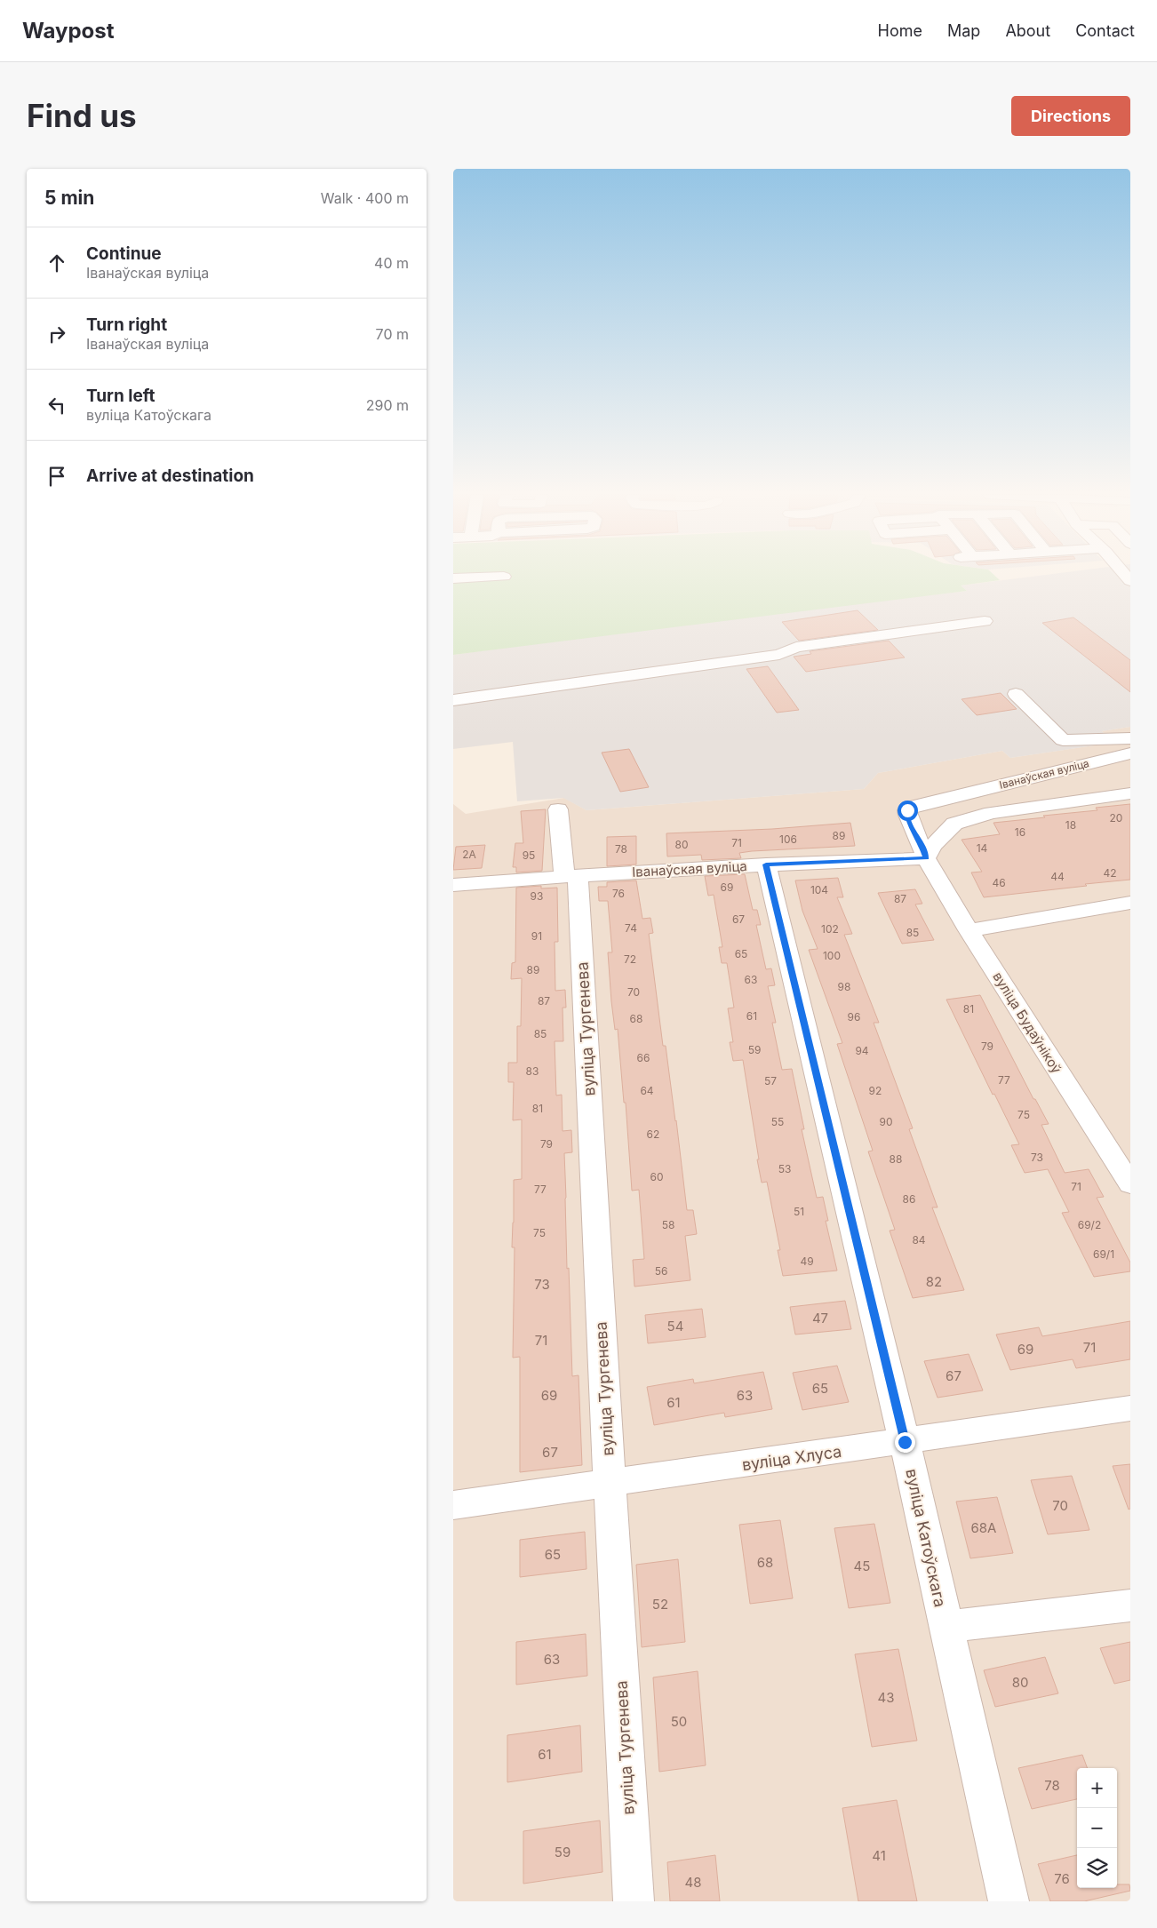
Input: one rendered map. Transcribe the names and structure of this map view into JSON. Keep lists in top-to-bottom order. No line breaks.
{"streets":{"street":["Іванаўская вуліца","вуліца Будаўнікоў","вуліца Тургенева","вуліца Хлуса","вуліца Катоўскага"]},"crossings":[["Іванаўская вуліца","вуліца Будаўнікоў"],["Іванаўская вуліца","вуліца Тургенева"],["Іванаўская вуліца","вуліца Катоўскага"],["вуліца Тургенева","вуліца Хлуса"],["вуліца Хлуса","вуліца Катоўскага"]],"house_numbers":["20","18","16","89","106","71","80","14","78","2А","95","42","44","46","69","104","76","93","87","67","74","102","85","91","65","100","72","89","63","98","70","87","81","61","96","68","85","79","59","94","66","83","77","57","64","92","81","75","55","90","62","79","73","88","53","60","71","77","86","51","58","69/2","75","84","69/1","49","56","82","73","47","54","71","71","69","67","65","69","63","61","67","70","68А","65","68","45","52","63","80","43","50","61","78","59","41","76","48"],"page":{"header":"Waypost","nav":["Home","Map","About","Contact"],"buttons":"Directions","title":"Find us","heading":["5 min","Walk · 400 m"],"list":[["Continue","Іванаўская вуліца","40 m"],["Turn right","Іванаўская вуліца","70 m"],["Turn left","вуліца Катоўскага","290 m"],"Arrive at destination"],"map_buttons":["+","−"]}}
